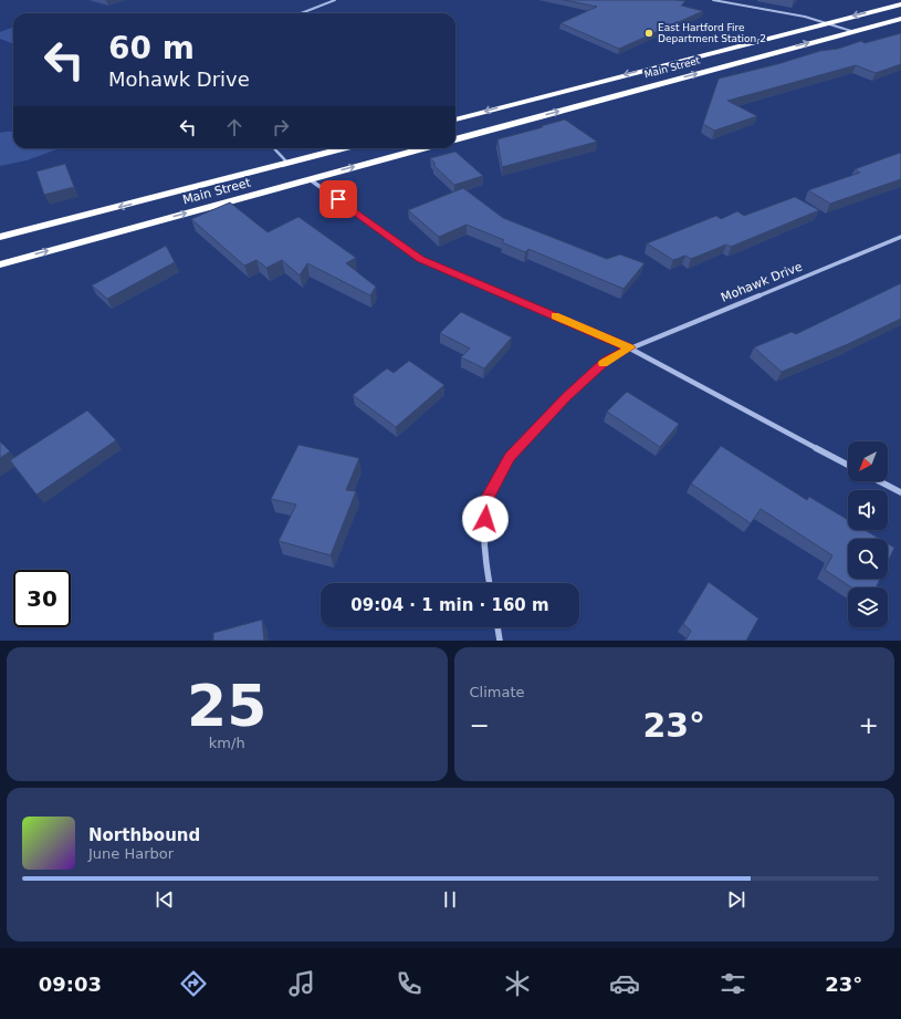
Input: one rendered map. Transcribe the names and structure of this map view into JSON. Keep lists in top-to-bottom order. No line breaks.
{"streets":{"highway":["Main Street"],"street":["Mohawk Drive"]},"places":["East Hartford Fire Department Station 2"],"north":"bottom left","page":{"turn":["60 m","Mohawk Drive"],"limit":"30","trip":"09:04 · 1 min · 160 m","tile":[["25","km/h"],"Climate"],"heat":["−","23°","+"],"song":["Northbound","June Harbor"],"tabs":["09:03","23°"]}}
